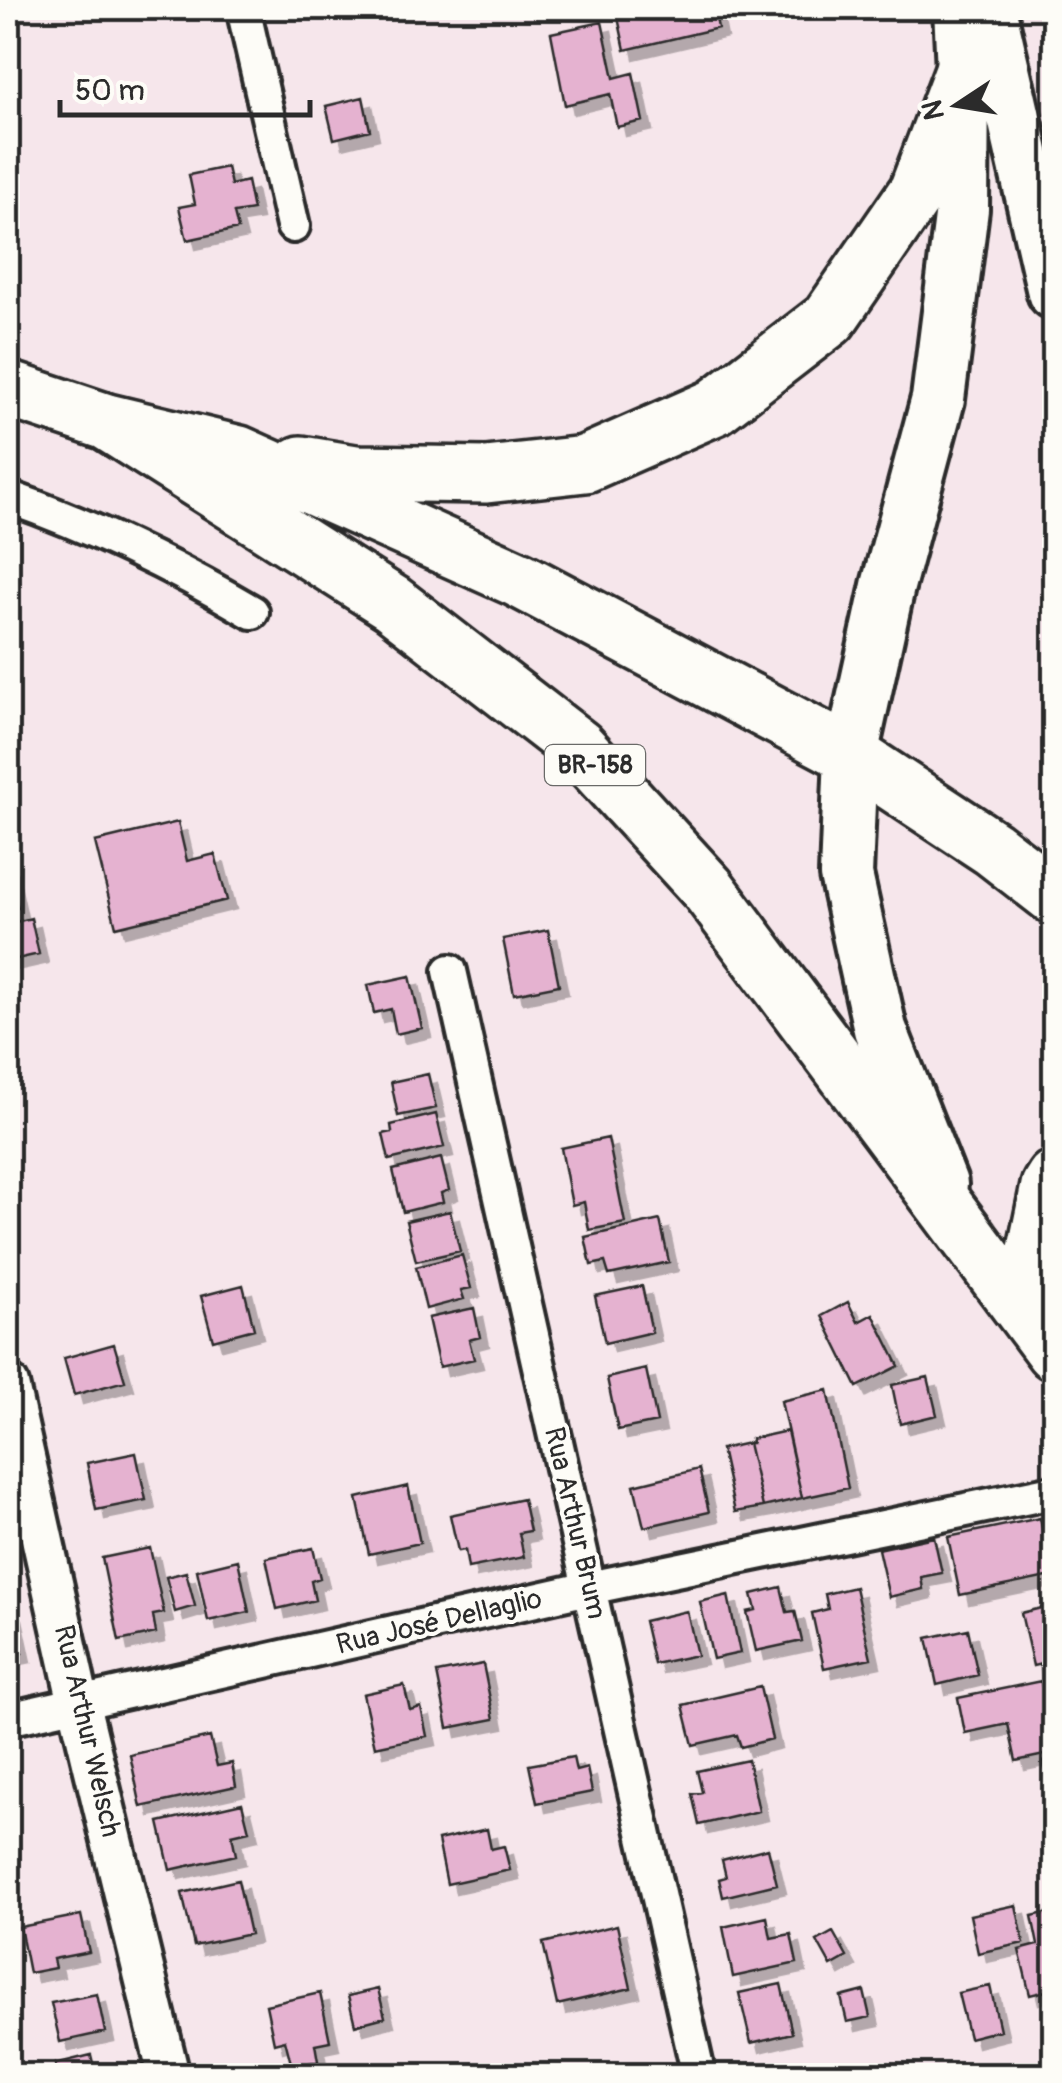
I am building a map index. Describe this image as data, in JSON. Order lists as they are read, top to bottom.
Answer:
{
  "streets": {
    "highway": ["BR-158"],
    "street": ["Rua Arthur Brum", "Rua José Dellaglio", "Rua Arthur Welsch"]
  },
  "crossings": [
    ["Rua Arthur Brum", "Rua José Dellaglio"],
    ["Rua José Dellaglio", "Rua Arthur Welsch"]
  ],
  "scale_bar": "50 m",
  "north": "left"
}
